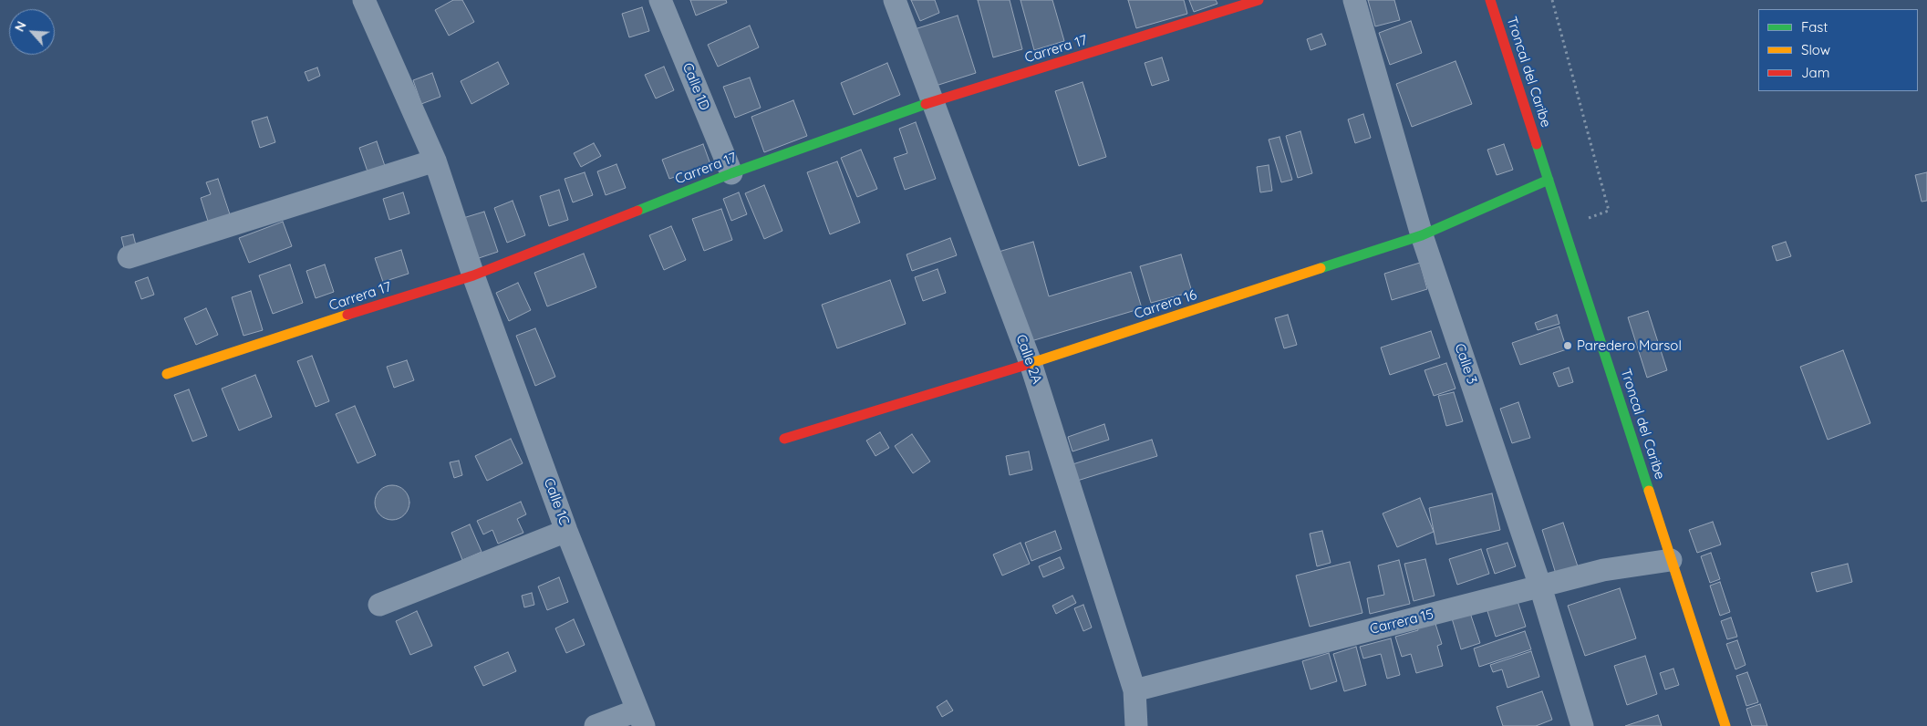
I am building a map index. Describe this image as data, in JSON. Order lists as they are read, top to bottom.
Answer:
{
  "streets": {
    "main road": ["Carrera 17", "Troncal del Caribe", "Carrera 16"],
    "street": [
      "Calle 1D",
      "Calle 2A",
      "Calle 3",
      "Calle 1C",
      "Carrera 15"
    ]
  },
  "crossings": [
    ["Carrera 17", "Calle 1D"],
    ["Carrera 17", "Calle 2A"],
    ["Carrera 17", "Calle 1C"],
    ["Troncal del Caribe", "Carrera 16"],
    ["Troncal del Caribe", "Carrera 15"],
    ["Carrera 16", "Calle 2A"],
    ["Carrera 16", "Calle 3"],
    ["Calle 2A", "Carrera 15"],
    ["Calle 3", "Carrera 15"]
  ],
  "places": ["Paredero Marsol"],
  "legend": ["Fast", "Slow", "Jam"],
  "north": "top left"
}
